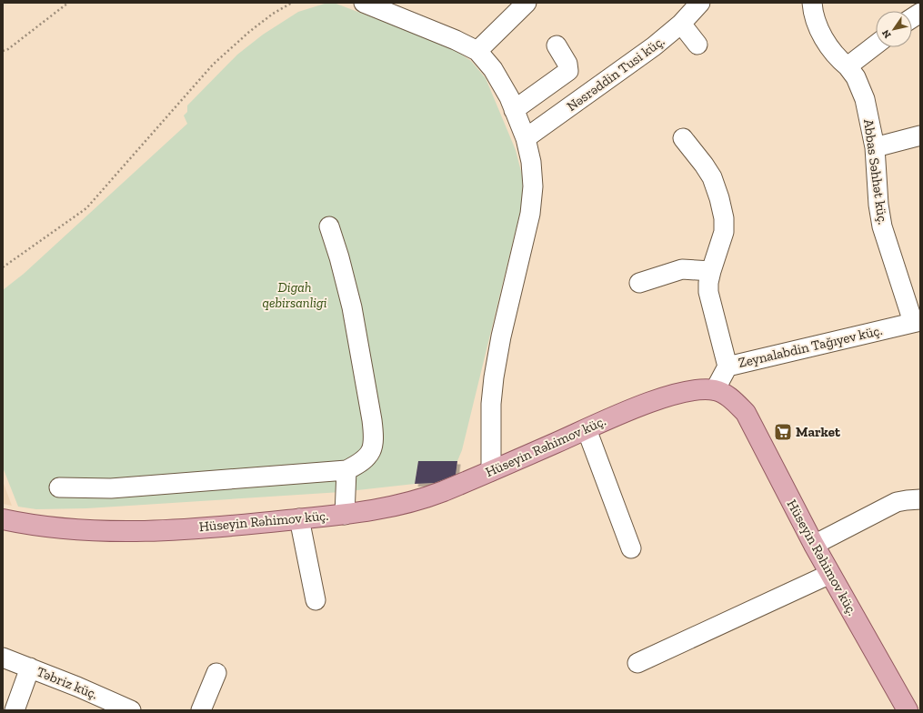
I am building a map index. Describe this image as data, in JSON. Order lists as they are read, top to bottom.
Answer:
{
  "streets": {
    "main road": ["Hüseyin Rəhimov küç."],
    "street": [
      "Nəsrəddin Tusi küç.",
      "Abbas Səhhət küç.",
      "Zeynalabdin Tağıyev küç.",
      "Təbriz küç."
    ]
  },
  "crossings": [
    ["Abbas Səhhət küç.", "Zeynalabdin Tağıyev küç."],
    ["Zeynalabdin Tağıyev küç.", "Hüseyin Rəhimov küç."]
  ],
  "parks": ["Digah qebirsanligi"],
  "places": {
    "supermarket": ["Market"]
  },
  "north": "bottom left"
}
